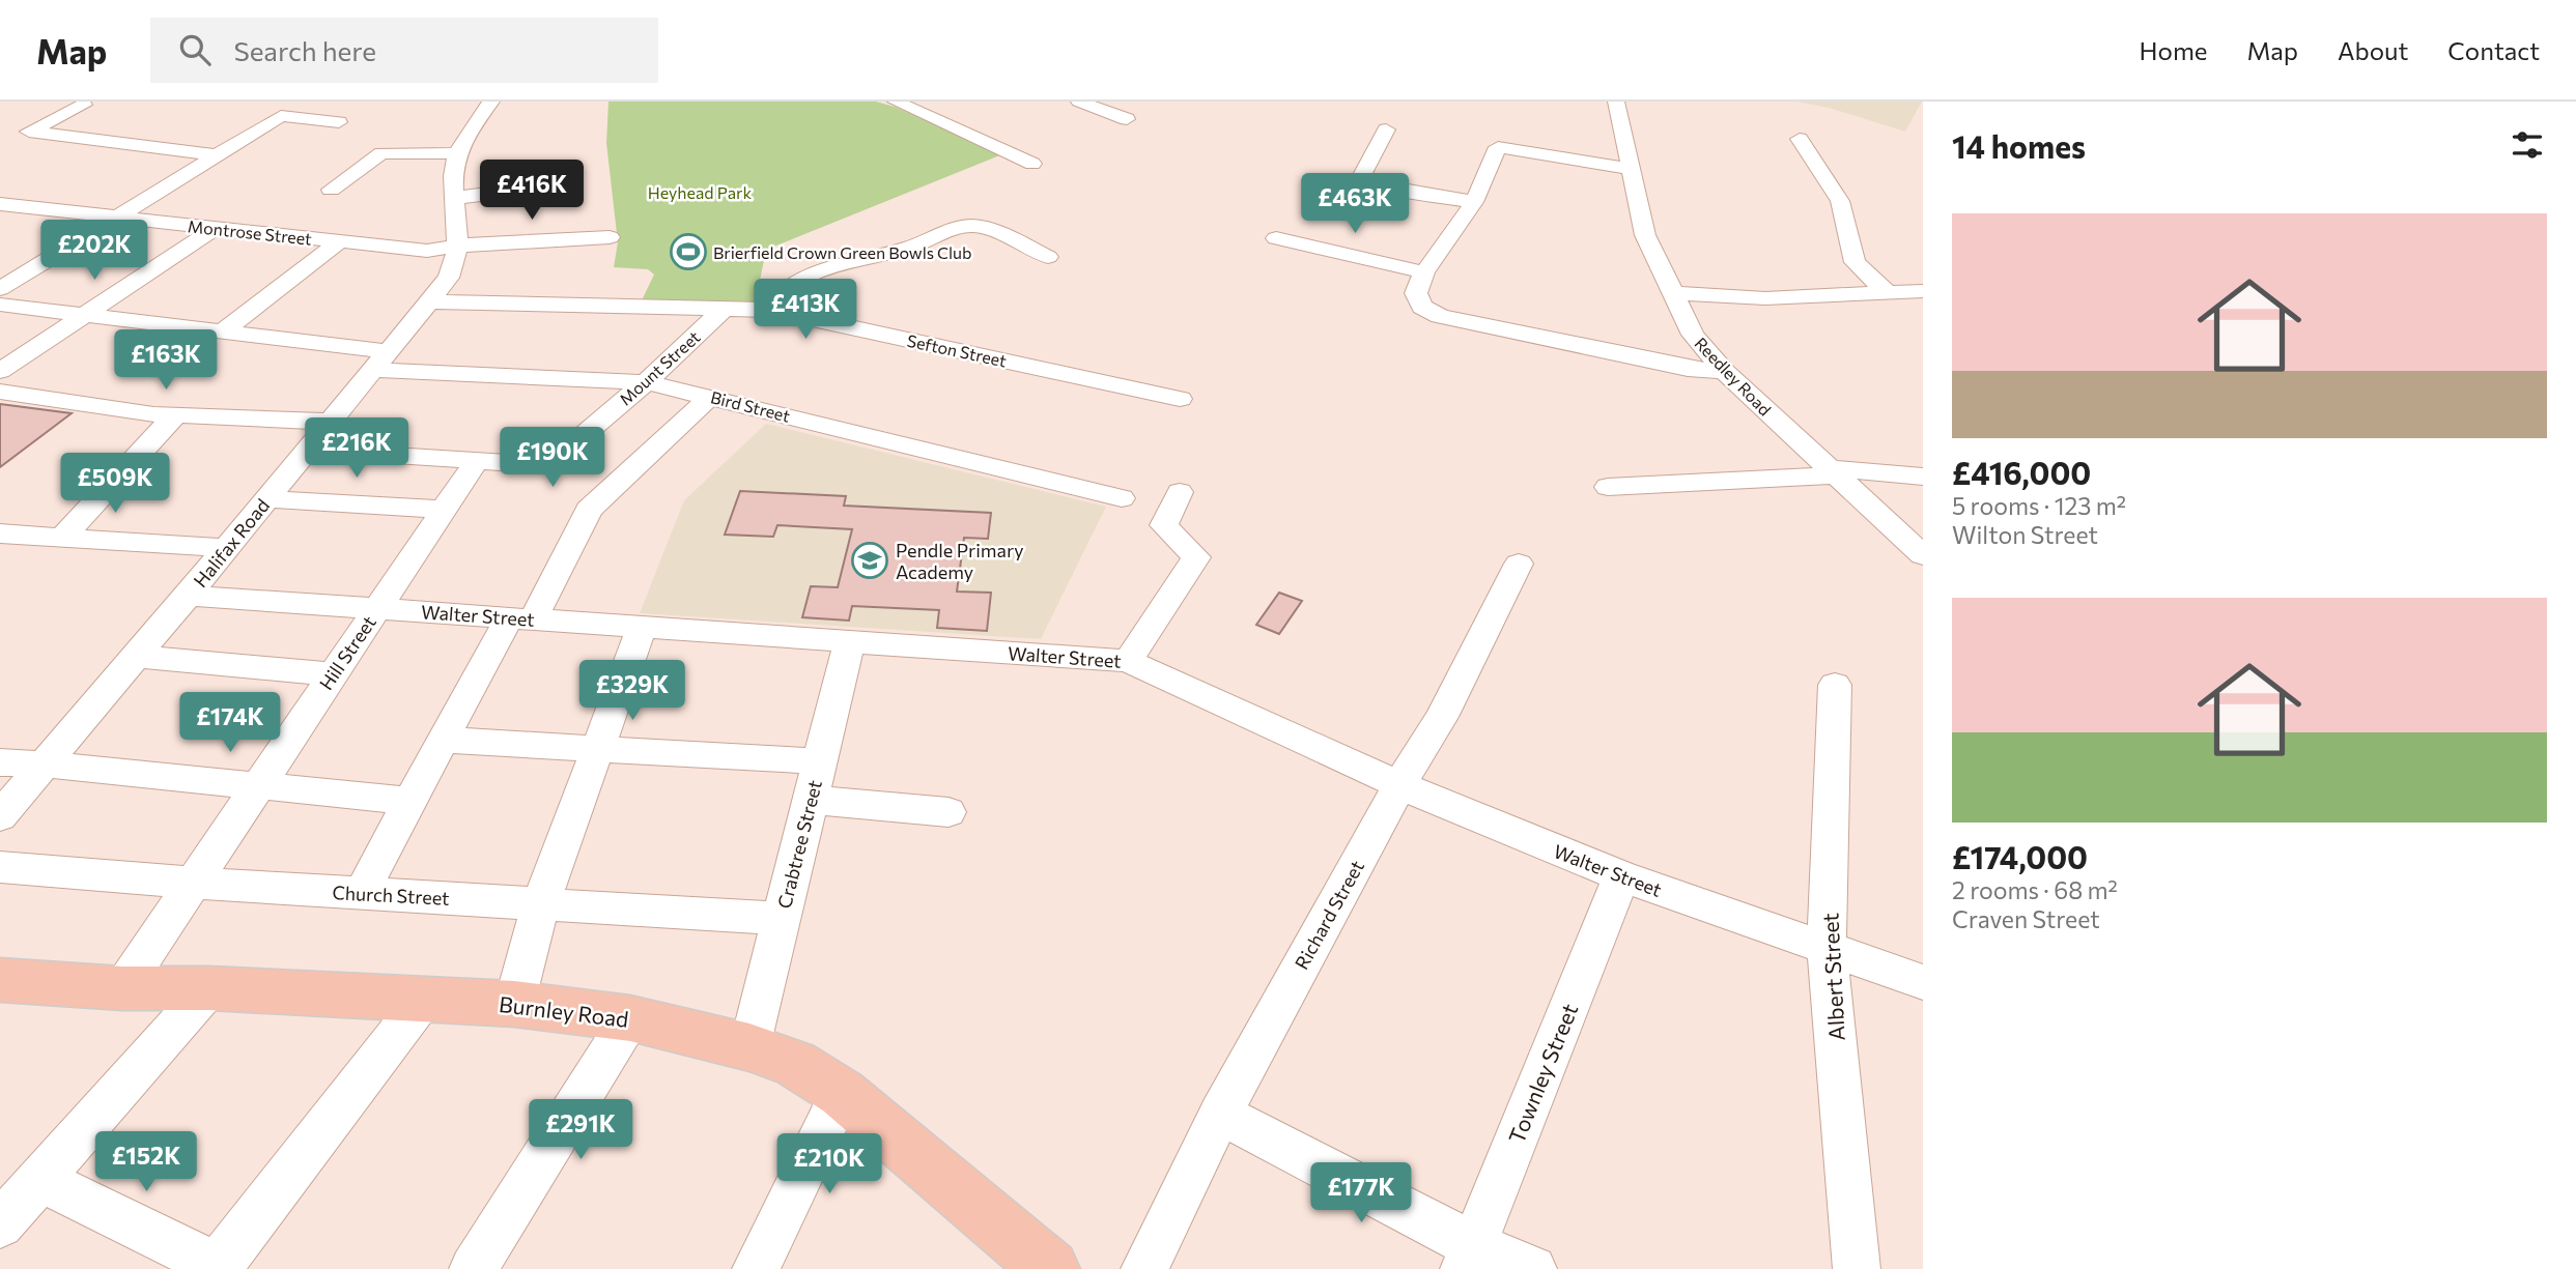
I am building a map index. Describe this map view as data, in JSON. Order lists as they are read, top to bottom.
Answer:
{
  "streets": {
    "highway": ["Burnley Road"],
    "street": [
      "Montrose Street",
      "Sefton Street",
      "Mount Street",
      "Reedley Road",
      "Bird Street",
      "Halifax Road",
      "Walter Street",
      "Hill Street",
      "Crabtree Street",
      "Church Street",
      "Richard Street",
      "Albert Street",
      "Townley Street"
    ]
  },
  "crossings": [
    ["Montrose Street", "Halifax Road"],
    ["Sefton Street", "Mount Street"],
    ["Sefton Street", "Halifax Road"],
    ["Mount Street", "Bird Street"],
    ["Mount Street", "Halifax Road"],
    ["Mount Street", "Hill Street"],
    ["Bird Street", "Halifax Road"],
    ["Halifax Road", "Walter Street"],
    ["Walter Street", "Hill Street"],
    ["Walter Street", "Crabtree Street"],
    ["Walter Street", "Richard Street"],
    ["Walter Street", "Albert Street"],
    ["Walter Street", "Townley Street"],
    ["Hill Street", "Church Street"],
    ["Hill Street", "Burnley Road"],
    ["Crabtree Street", "Church Street"],
    ["Crabtree Street", "Burnley Road"]
  ],
  "parks": ["Heyhead Park"],
  "places": {
    "sports": ["Brierfield Crown Green Bowls Club"],
    "school or university": ["Pendle Primary Academy"]
  },
  "page": {
    "header": "Map",
    "search": "Search here",
    "nav": [
      "Home",
      "Map",
      "About",
      "Contact"
    ],
    "heading": "14 homes",
    "price": [
      "£416K",
      "£463K",
      "£202K",
      "£413K",
      "£163K",
      "£216K",
      "£190K",
      "£509K",
      "£329K",
      "£174K",
      "£291K",
      "£152K",
      "£210K",
      "£177K"
    ],
    "list": [
      {
        "name": "£416,000",
        "note": "5 rooms · 123 m² · Wilton Street"
      },
      {
        "name": "£174,000",
        "note": "2 rooms · 68 m² · Craven Street"
      }
    ]
  }
}
